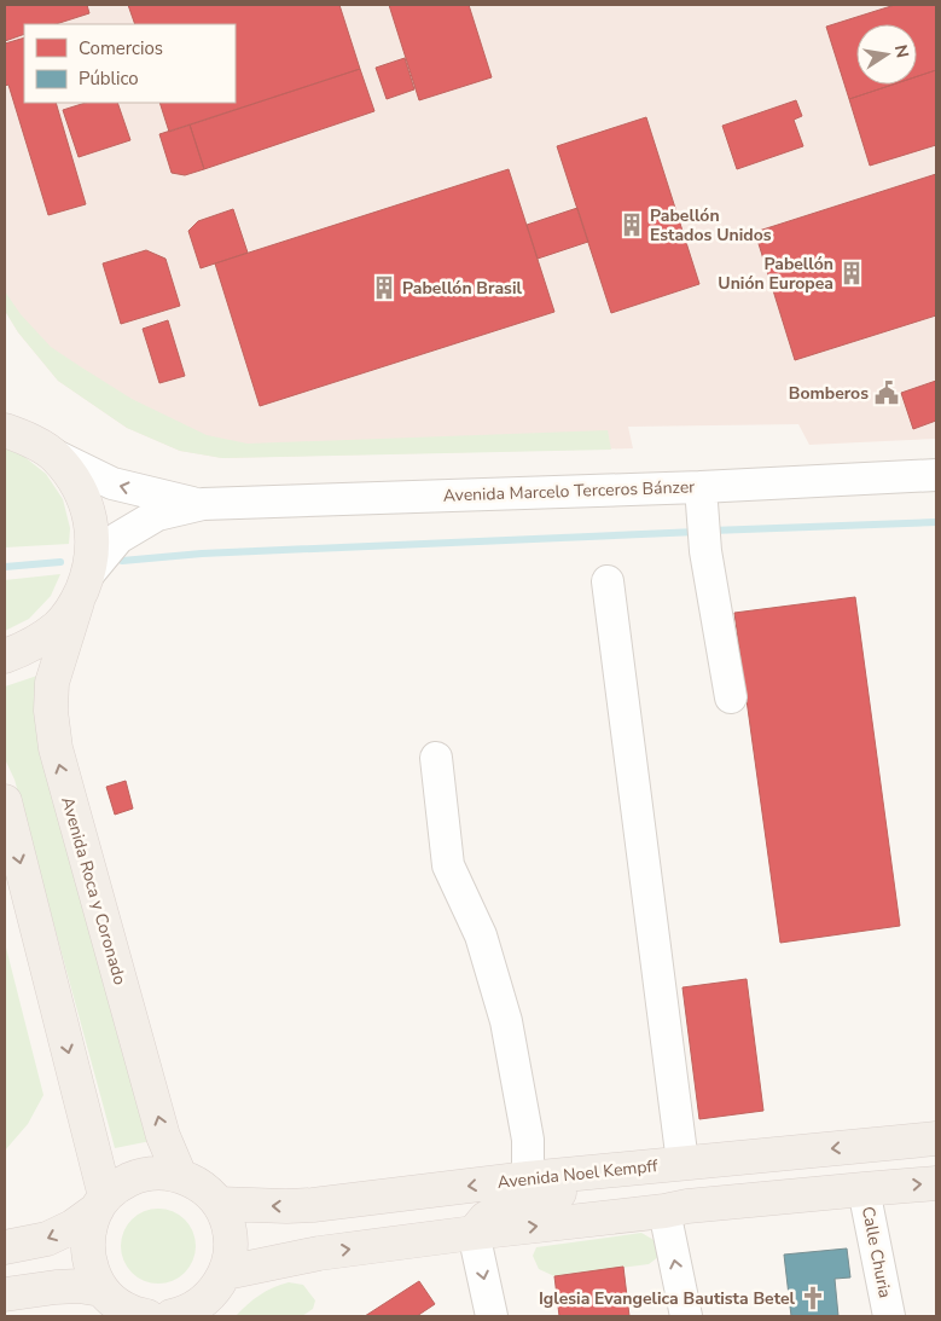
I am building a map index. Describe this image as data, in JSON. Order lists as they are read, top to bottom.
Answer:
{
  "streets": {
    "main road": ["Avenida Roca y Coronado", "Avenida Noel Kempff"],
    "street": ["Avenida Marcelo Terceros Bánzer", "Calle Churia"]
  },
  "crossings": [
    ["Avenida Marcelo Terceros Bánzer", "Avenida Roca y Coronado"]
  ],
  "places": {
    "building": ["Pabellón Estados Unidos", "Pabellón Unión Europea", "Pabellón Brasil"],
    "public building": ["Bomberos"],
    "church": ["Iglesia Evangelica Bautista Betel"]
  },
  "legend": ["Comercios", "Público"],
  "north": "right"
}
